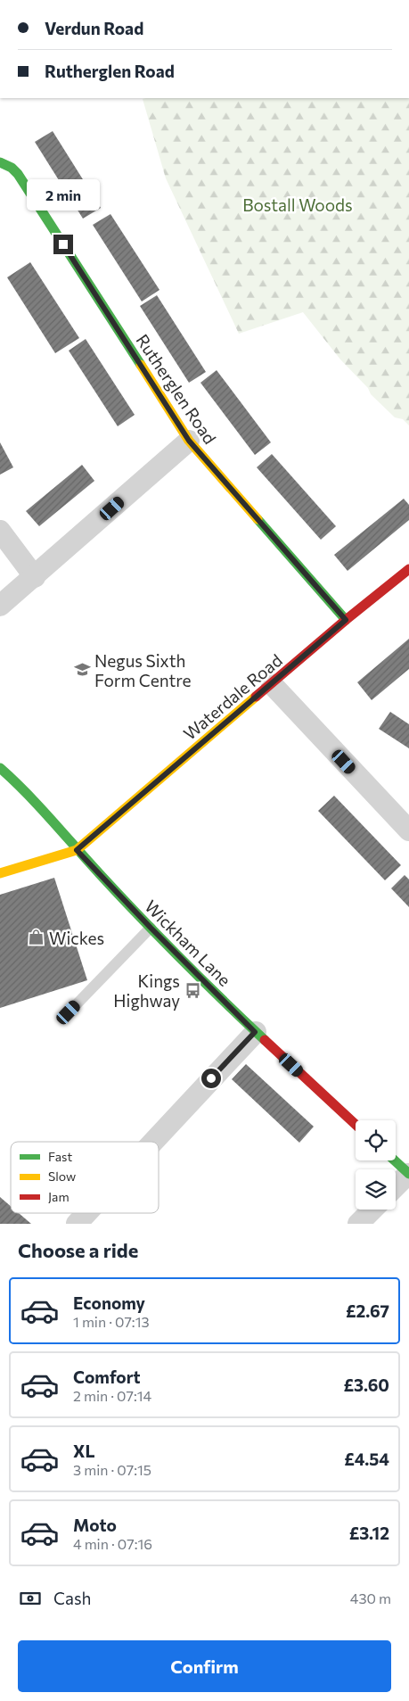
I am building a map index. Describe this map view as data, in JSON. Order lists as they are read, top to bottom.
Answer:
{
  "streets": {
    "street": ["Rutherglen Road", "Waterdale Road", "Wickham Lane"]
  },
  "crossings": [
    ["Rutherglen Road", "Waterdale Road"],
    ["Waterdale Road", "Wickham Lane"]
  ],
  "parks": ["Bostall Woods"],
  "places": {
    "school or university": ["Negus Sixth Form Centre"],
    "shop": ["Wickes"],
    "bus stop": ["Kings Highway"]
  },
  "legend": ["Fast", "Slow", "Jam"],
  "page": {
    "banner": ["Verdun Road", "Rutherglen Road"],
    "bubble": "2 min",
    "heading": "Choose a ride",
    "list": [
      {
        "name": "Economy",
        "note": "1 min · 07:13",
        "value": "£2.67"
      },
      {
        "name": "Comfort",
        "note": "2 min · 07:14",
        "value": "£3.60"
      },
      {
        "name": "XL",
        "note": "3 min · 07:15",
        "value": "£4.54"
      },
      {
        "name": "Moto",
        "note": "4 min · 07:16",
        "value": "£3.12"
      }
    ],
    "pay": ["Cash", "430 m"],
    "buttons": "Confirm"
  }
}
